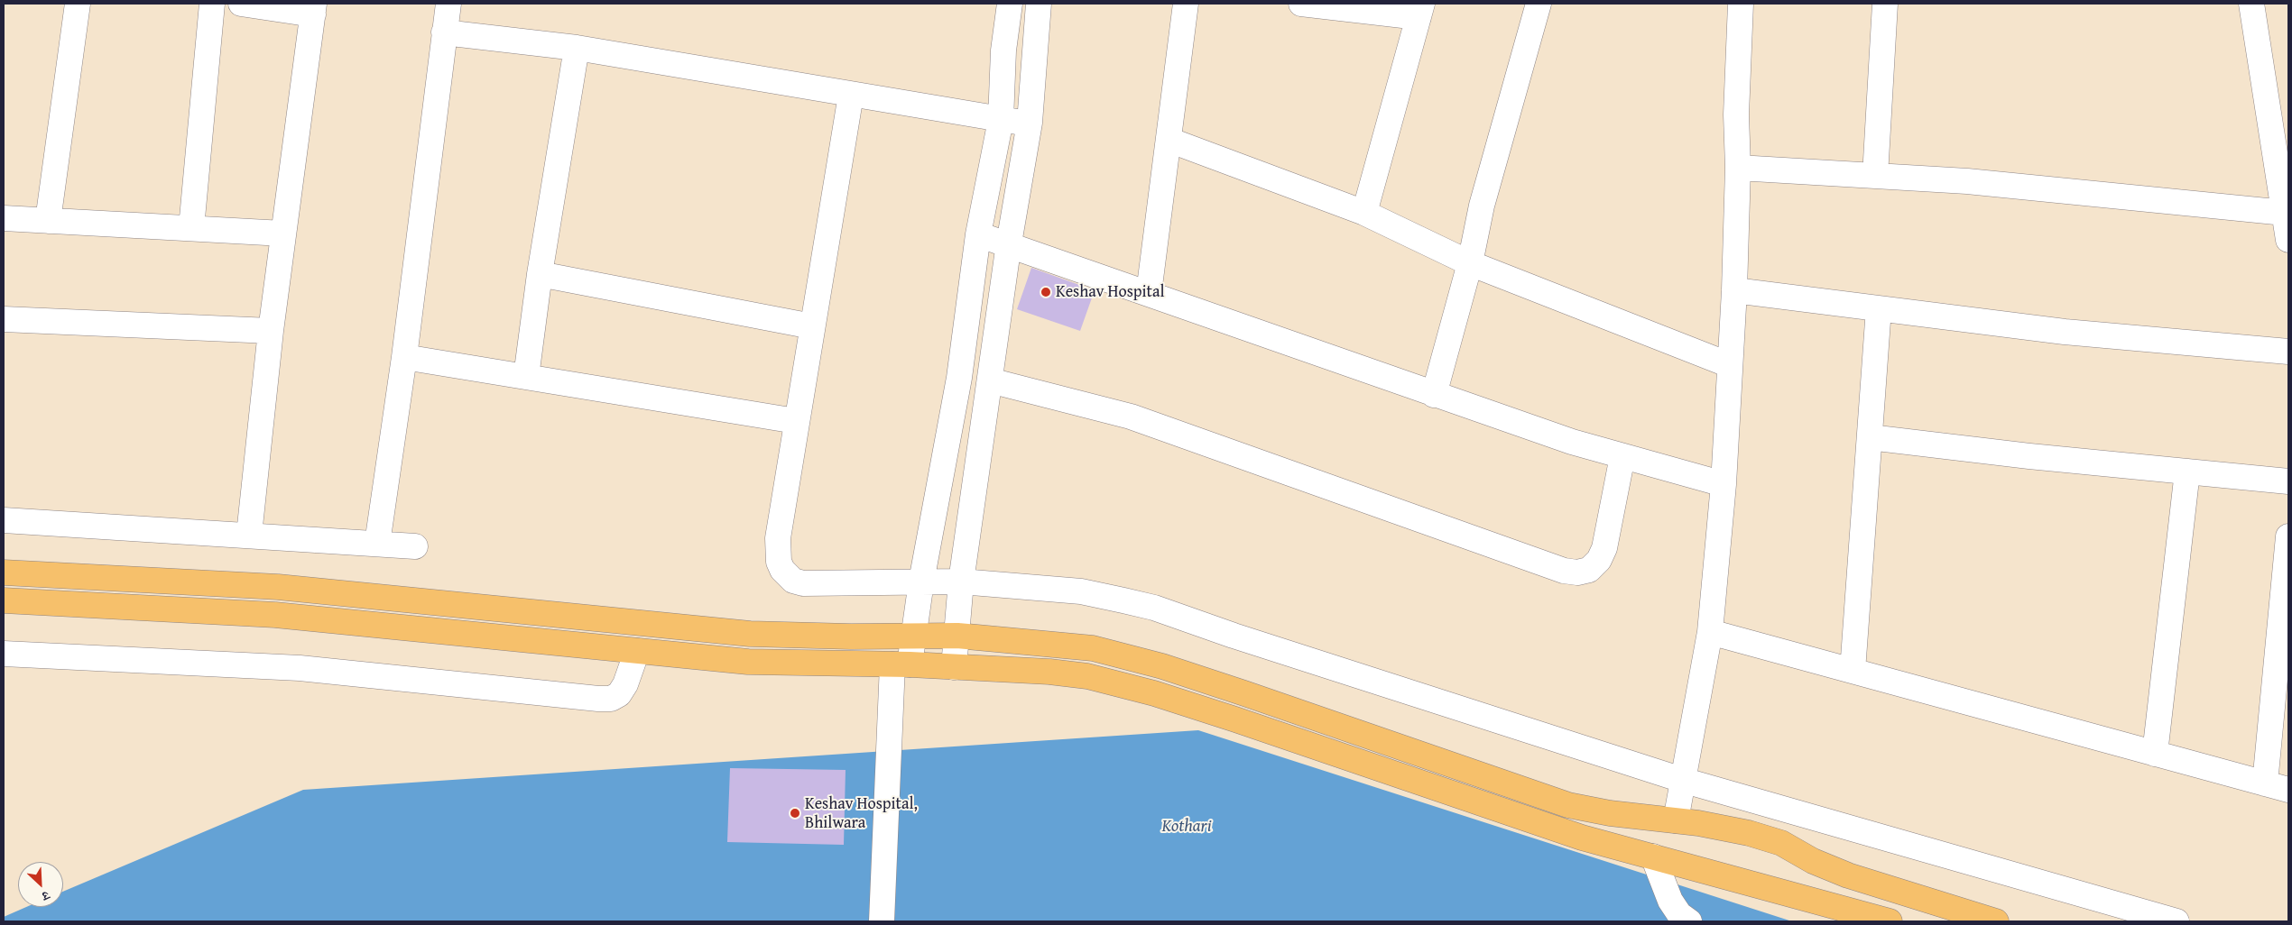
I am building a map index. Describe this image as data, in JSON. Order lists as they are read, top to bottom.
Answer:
{
  "water": ["Kothari"],
  "places": ["Keshav Hospital", "Keshav Hospital, Bhilwara"],
  "north": "bottom right"
}
